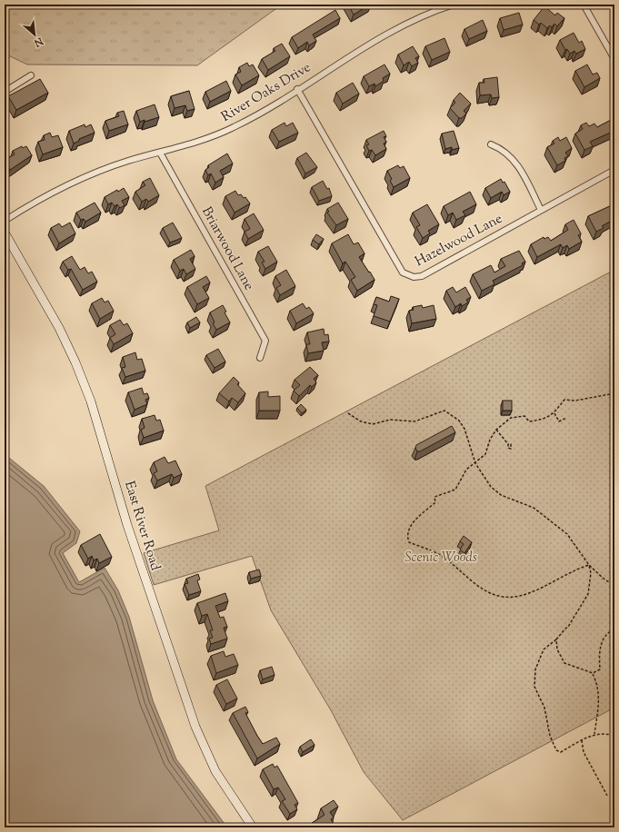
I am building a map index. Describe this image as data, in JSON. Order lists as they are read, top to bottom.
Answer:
{
  "streets": {
    "main road": ["East River Road"],
    "street": ["River Oaks Drive", "Hazelwood Lane", "Briarwood Lane"]
  },
  "crossings": [
    ["River Oaks Drive", "Hazelwood Lane"],
    ["River Oaks Drive", "Briarwood Lane"]
  ],
  "parks": ["Scenic Woods"],
  "north": "bottom right"
}
